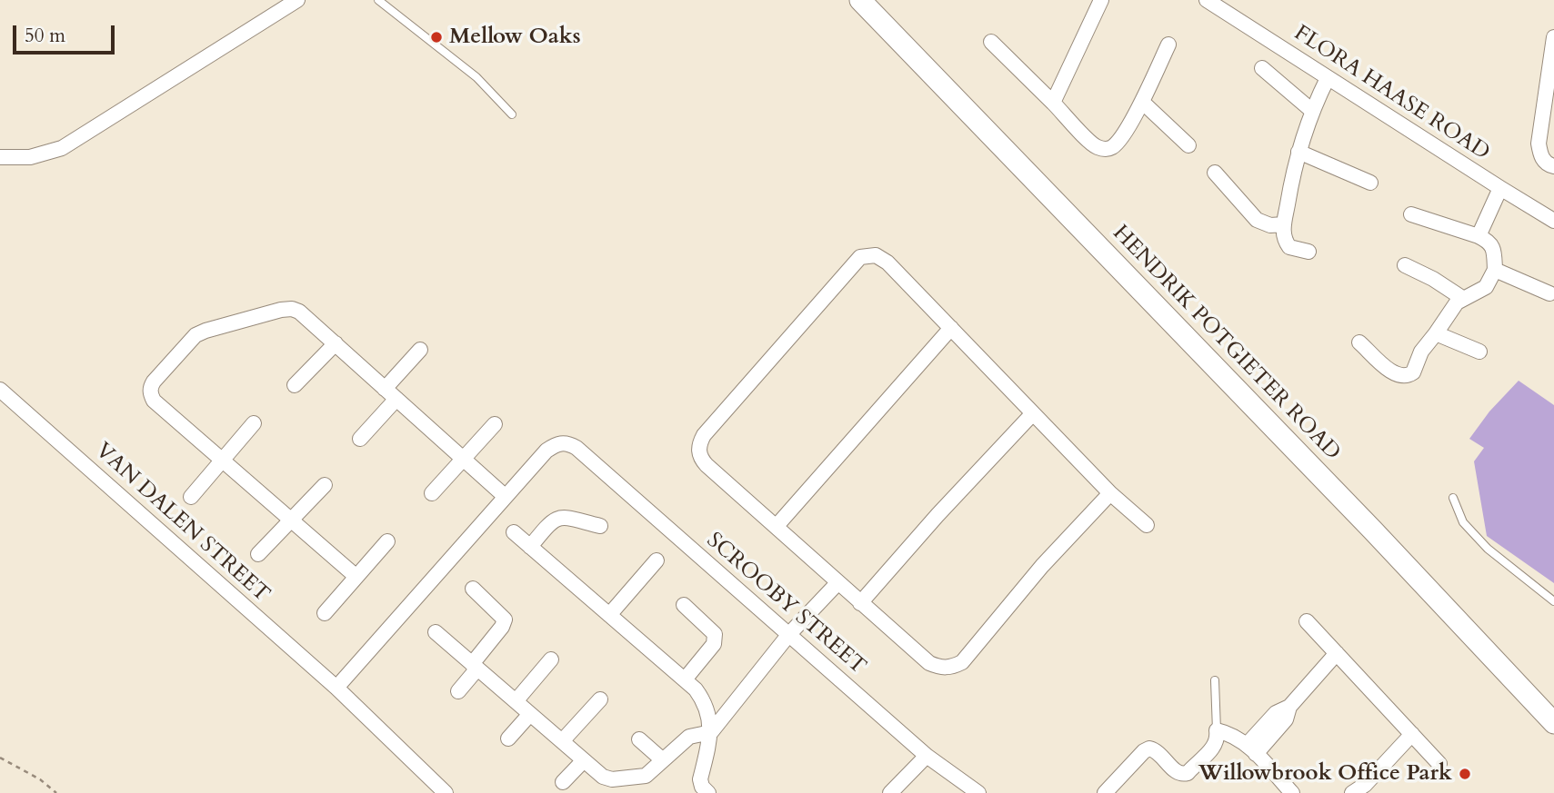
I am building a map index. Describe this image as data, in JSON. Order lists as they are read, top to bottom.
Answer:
{
  "streets": {
    "main road": ["HENDRIK POTGIETER ROAD"],
    "street": ["FLORA HAASE ROAD", "VAN DALEN STREET", "SCROOBY STREET"]
  },
  "places": ["Mellow Oaks", "Willowbrook Office Park"],
  "scale_bar": "50 m"
}
